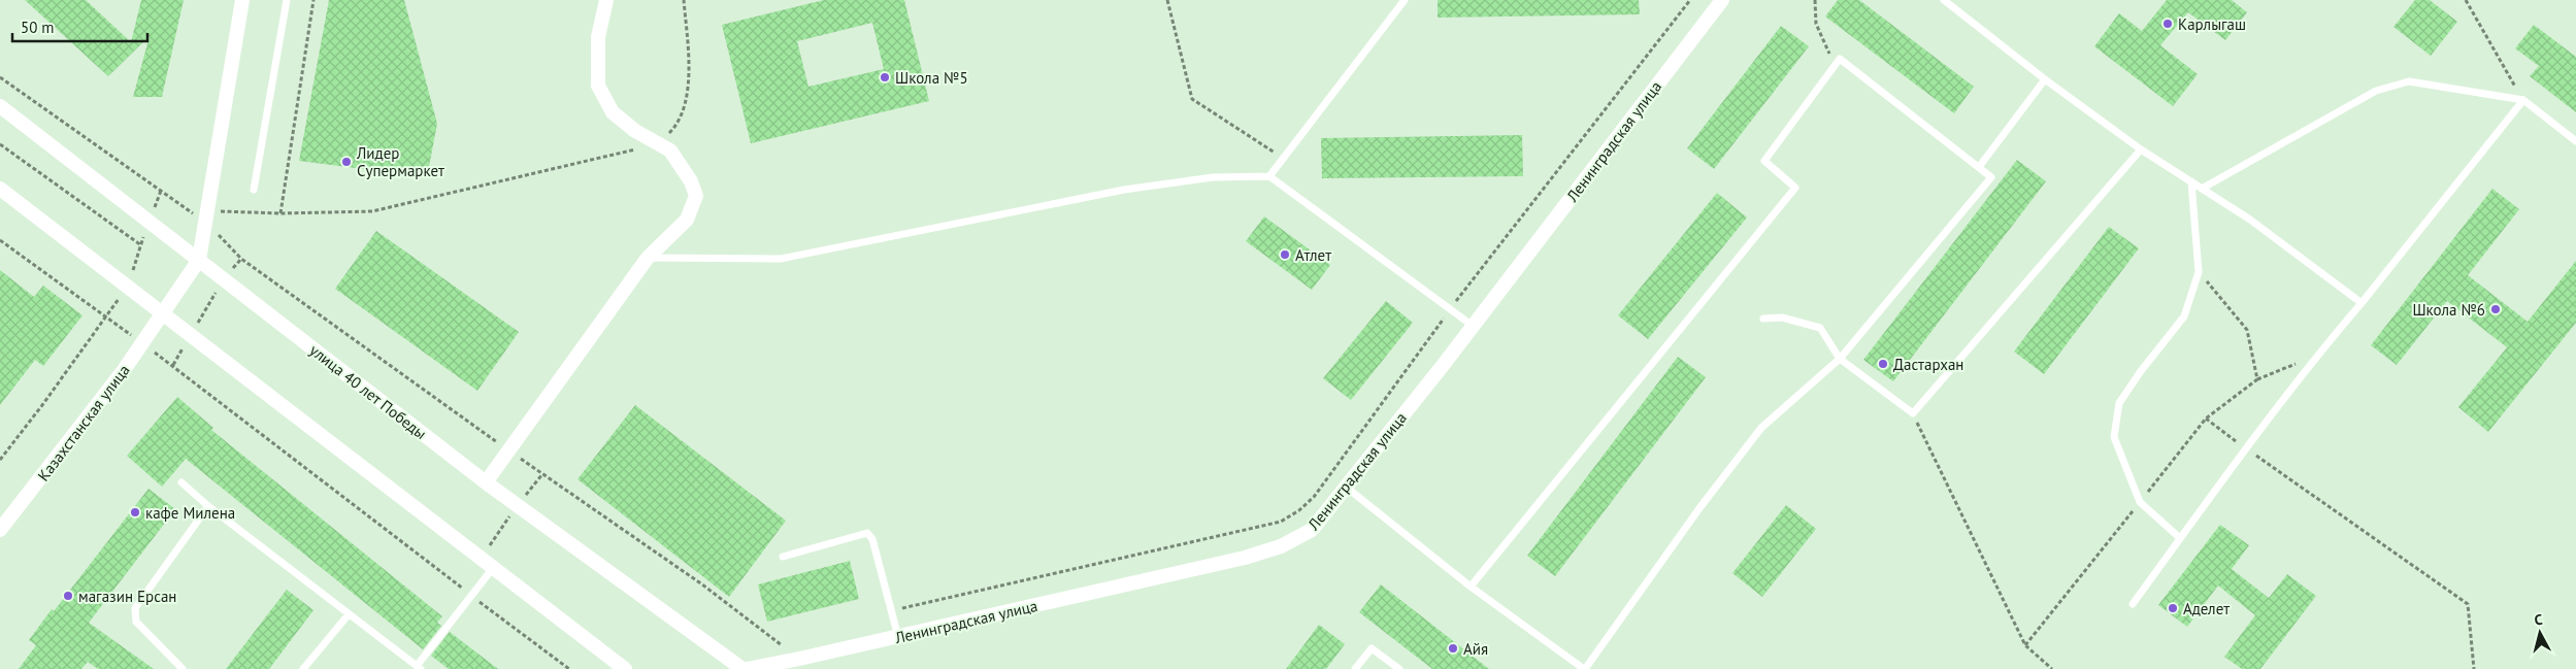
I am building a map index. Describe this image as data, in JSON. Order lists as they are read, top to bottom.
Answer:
{
  "streets": {
    "street": ["Ленинградская улица", "улица 40 лет Победы", "Казахстанская улица"]
  },
  "crossings": [
    ["Ленинградская улица", "улица 40 лет Победы"],
    ["улица 40 лет Победы", "Казахстанская улица"]
  ],
  "places": [
    "Карлыгаш",
    "Школа №5",
    "Лидер Супермаркет",
    "Атлет",
    "Школа №6",
    "Дастархан",
    "кафе Милена",
    "магазин Ерсан",
    "Аделет",
    "Айя"
  ],
  "scale_bar": "50 m",
  "north": "top"
}
